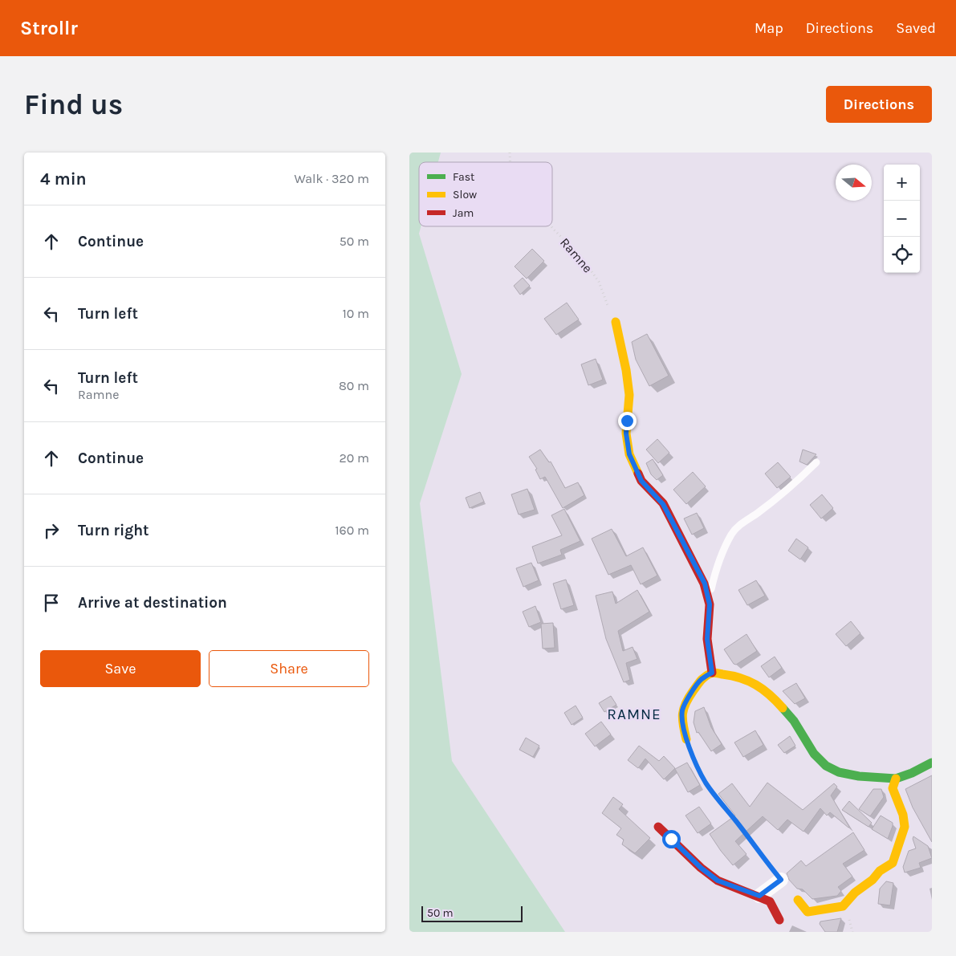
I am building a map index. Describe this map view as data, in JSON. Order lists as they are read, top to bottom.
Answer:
{
  "streets": {
    "path": ["Ramne"]
  },
  "districts": ["RAMNE"],
  "legend": ["Fast", "Slow", "Jam"],
  "scale_bar": "50 m",
  "north": "right",
  "page": {
    "header": "Strollr",
    "nav": ["Map", "Directions", "Saved"],
    "buttons": [
      "Directions",
      ["Save", "Share"]
    ],
    "title": "Find us",
    "heading": ["4 min", "Walk · 320 m"],
    "map_buttons": ["+", "−"],
    "list": [
      ["Continue", "50 m"],
      ["Turn left", "10 m"],
      ["Turn left", "Ramne", "80 m"],
      ["Continue", "20 m"],
      ["Turn right", "160 m"],
      "Arrive at destination"
    ],
    "scale": "50 m"
  }
}
